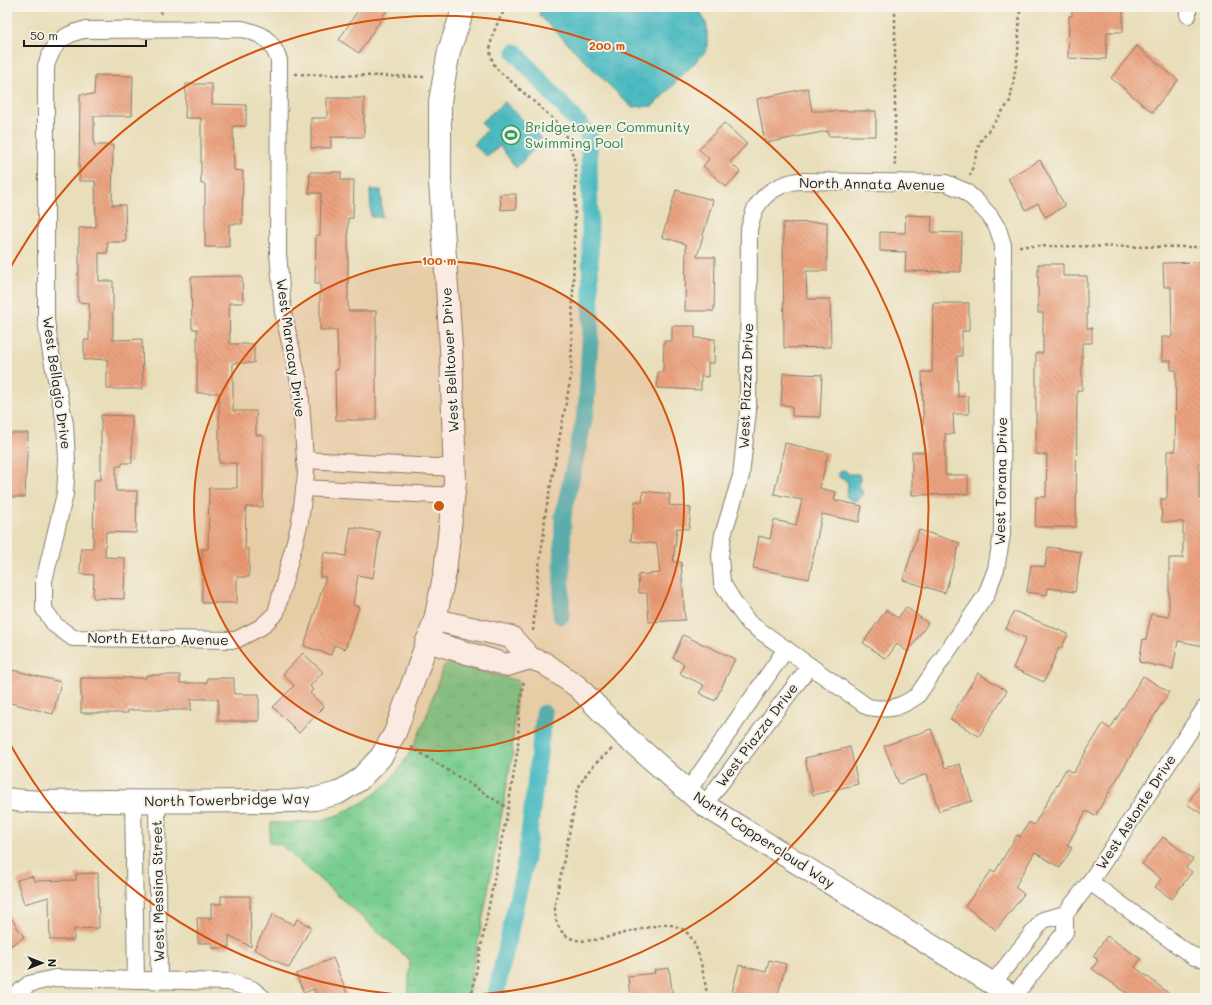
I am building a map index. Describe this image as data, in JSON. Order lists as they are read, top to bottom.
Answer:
{
  "streets": {
    "street": [
      "North Annata Avenue",
      "West Maracay Drive",
      "West Belltower Drive",
      "West Bellagio Drive",
      "West Piazza Drive",
      "West Torana Drive",
      "North Ettaro Avenue",
      "North Towerbridge Way",
      "West Astonte Drive",
      "North Coppercloud Way",
      "West Messina Street"
    ]
  },
  "crossings": [
    ["North Annata Avenue", "West Piazza Drive"],
    ["North Annata Avenue", "West Torana Drive"],
    ["West Maracay Drive", "West Bellagio Drive"],
    ["West Maracay Drive", "North Ettaro Avenue"],
    ["West Belltower Drive", "North Towerbridge Way"],
    ["West Belltower Drive", "North Coppercloud Way"],
    ["West Bellagio Drive", "North Ettaro Avenue"],
    ["West Piazza Drive", "West Torana Drive"],
    ["West Piazza Drive", "North Coppercloud Way"],
    ["North Towerbridge Way", "North Coppercloud Way"],
    ["North Towerbridge Way", "West Messina Street"]
  ],
  "places": {
    "sports": ["Bridgetower Community Swimming Pool"]
  },
  "scale_bar": "50 m",
  "north": "right",
  "rings": ["200 m", "100 m"]
}
